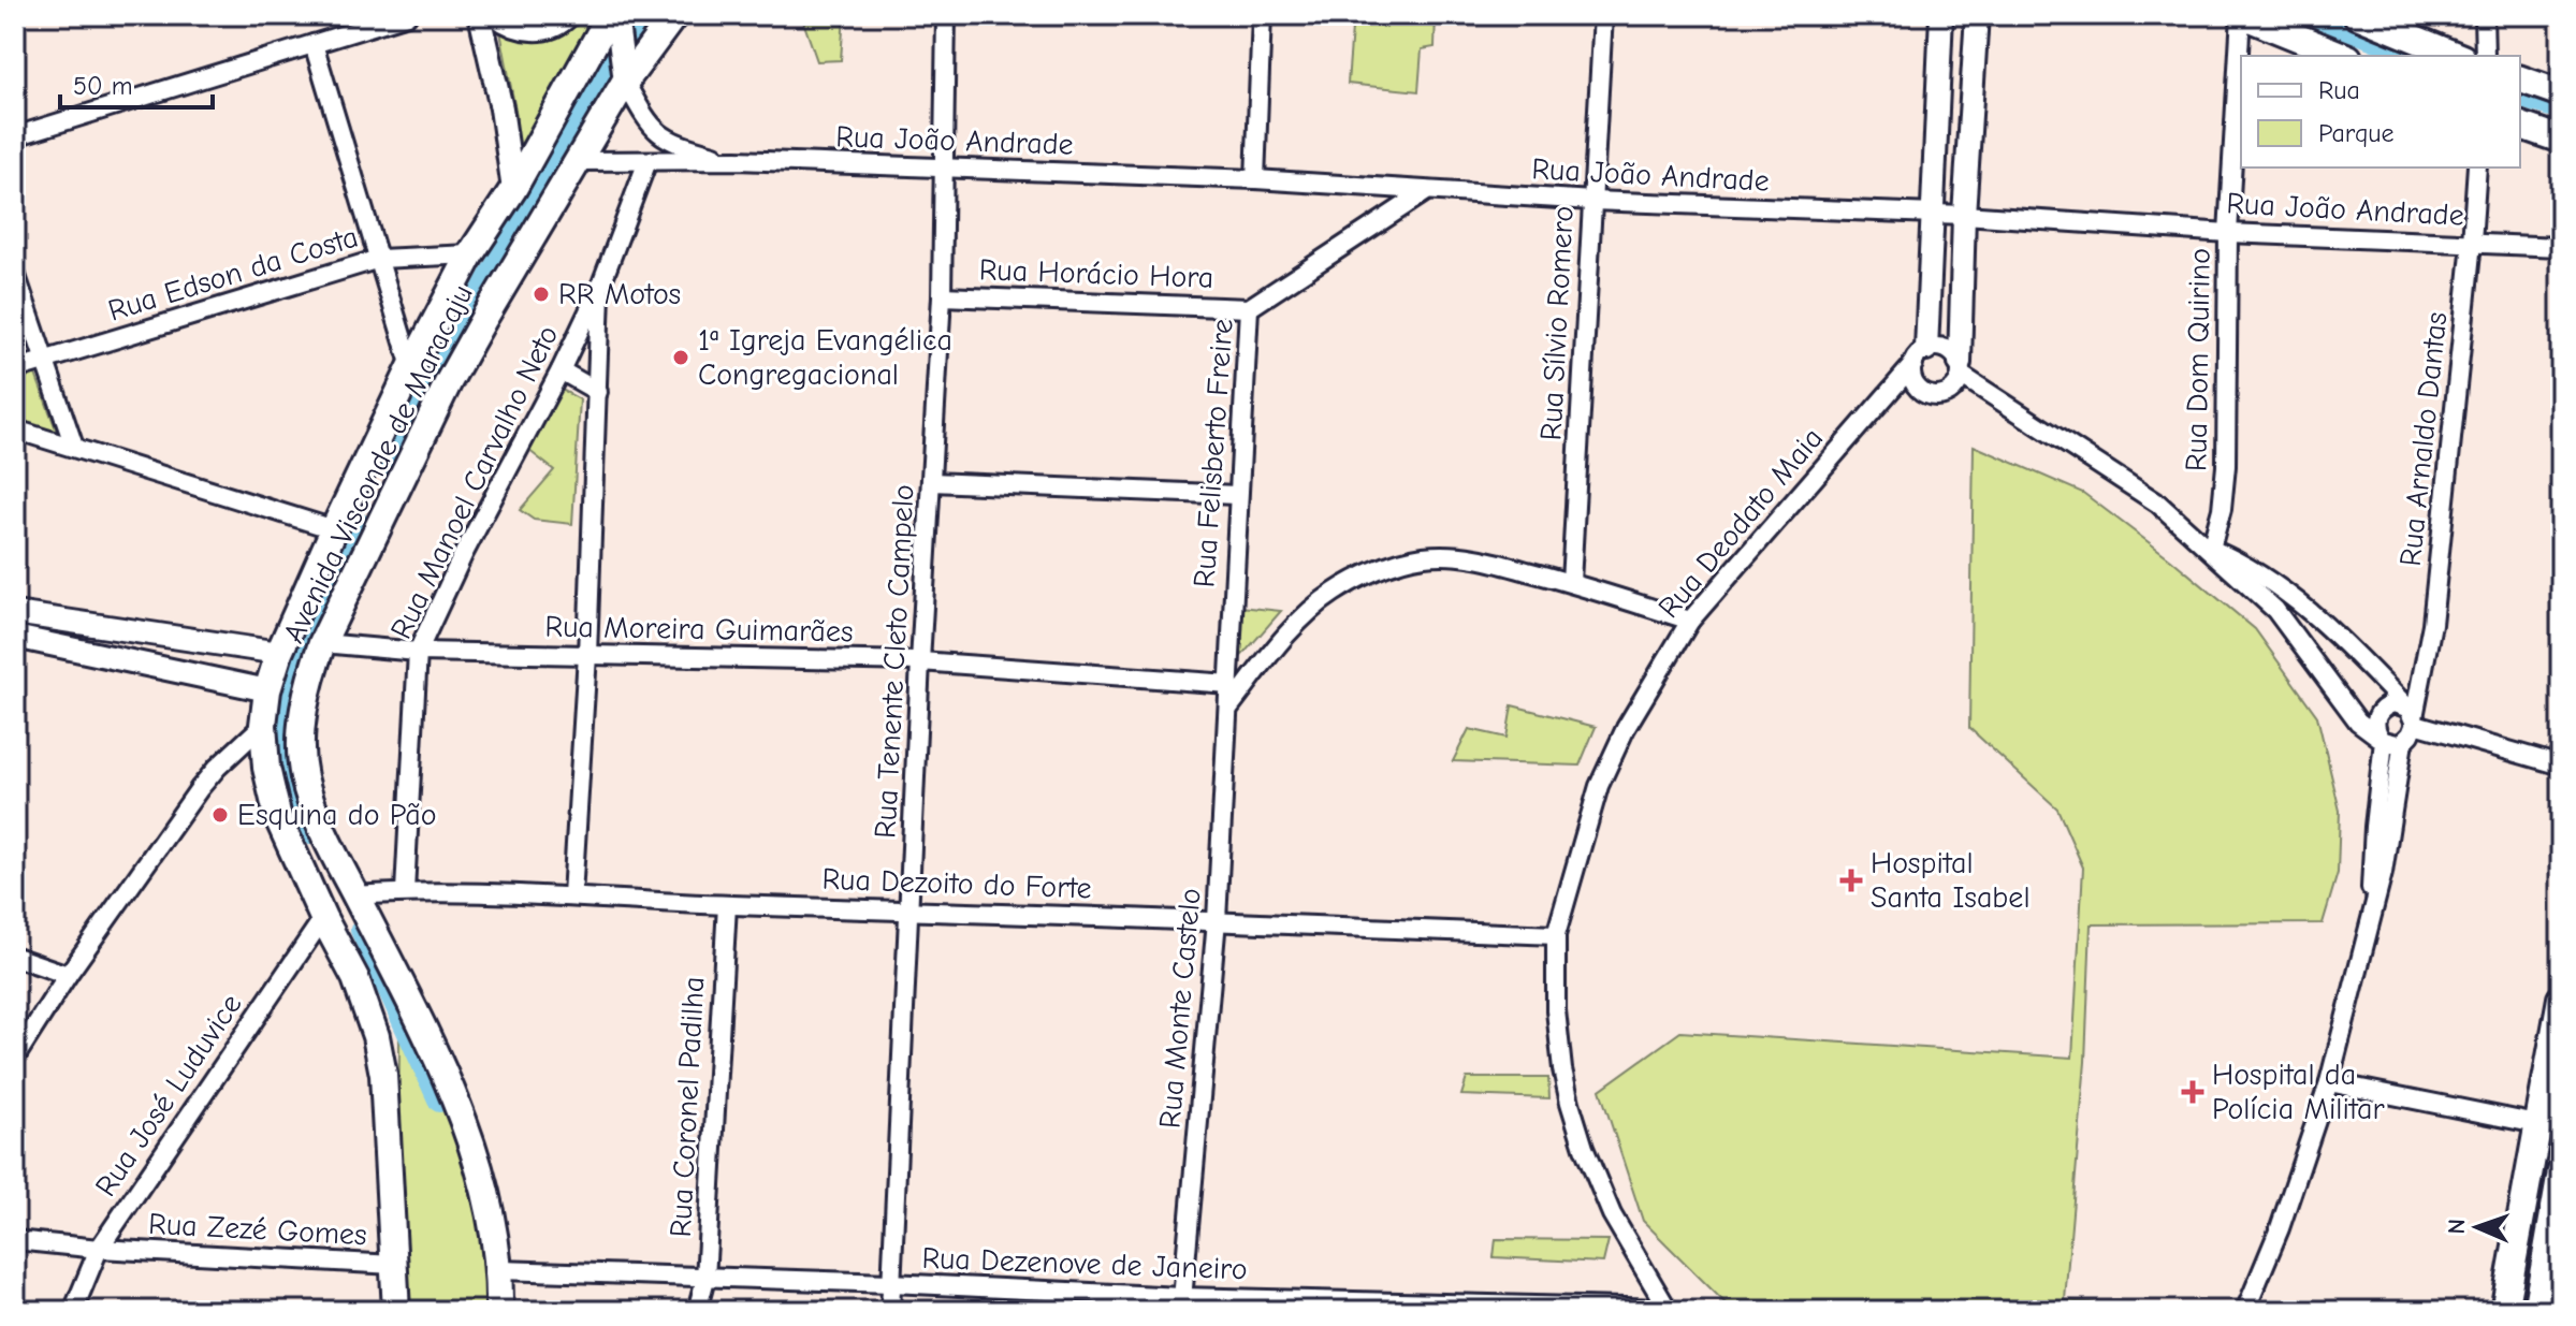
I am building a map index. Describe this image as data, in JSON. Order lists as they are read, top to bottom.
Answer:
{
  "streets": {
    "main road": ["Avenida Visconde de Maracaju"],
    "street": [
      "Rua João Andrade",
      "Rua Edson da Costa",
      "Rua Horácio Hora",
      "Rua Sílvio Romero",
      "Rua Dom Quirino",
      "Rua Arnaldo Dantas",
      "Rua Felisberto Freire",
      "Rua Manoel Carvalho Neto",
      "Rua Deodato Maia",
      "Rua Moreira Guimarães",
      "Rua Tenente Cleto Campelo",
      "Rua Dezoito do Forte",
      "Rua Monte Castelo",
      "Rua José Luduvice",
      "Rua Coronel Padilha",
      "Rua Zezé Gomes",
      "Rua Dezenove de Janeiro"
    ]
  },
  "crossings": [
    ["Rua João Andrade", "Rua Sílvio Romero"],
    ["Rua João Andrade", "Rua Dom Quirino"],
    ["Rua João Andrade", "Rua Arnaldo Dantas"],
    ["Rua João Andrade", "Rua Felisberto Freire"],
    ["Rua João Andrade", "Avenida Visconde de Maracaju"],
    ["Rua João Andrade", "Rua Manoel Carvalho Neto"],
    ["Rua João Andrade", "Rua Tenente Cleto Campelo"],
    ["Rua Edson da Costa", "Avenida Visconde de Maracaju"],
    ["Rua Horácio Hora", "Rua Felisberto Freire"],
    ["Rua Horácio Hora", "Rua Tenente Cleto Campelo"],
    ["Rua Felisberto Freire", "Rua Moreira Guimarães"],
    ["Rua Felisberto Freire", "Rua Monte Castelo"],
    ["Avenida Visconde de Maracaju", "Rua Moreira Guimarães"],
    ["Avenida Visconde de Maracaju", "Rua Dezoito do Forte"],
    ["Avenida Visconde de Maracaju", "Rua José Luduvice"],
    ["Avenida Visconde de Maracaju", "Rua Zezé Gomes"],
    ["Avenida Visconde de Maracaju", "Rua Dezenove de Janeiro"],
    ["Rua Manoel Carvalho Neto", "Rua Moreira Guimarães"],
    ["Rua Manoel Carvalho Neto", "Rua Dezoito do Forte"],
    ["Rua Deodato Maia", "Rua Dezoito do Forte"],
    ["Rua Deodato Maia", "Rua Dezenove de Janeiro"],
    ["Rua Moreira Guimarães", "Rua Tenente Cleto Campelo"],
    ["Rua Tenente Cleto Campelo", "Rua Dezoito do Forte"],
    ["Rua Tenente Cleto Campelo", "Rua Dezenove de Janeiro"],
    ["Rua Dezoito do Forte", "Rua Monte Castelo"],
    ["Rua Dezoito do Forte", "Rua Coronel Padilha"],
    ["Rua Monte Castelo", "Rua Dezenove de Janeiro"],
    ["Rua José Luduvice", "Rua Zezé Gomes"],
    ["Rua Coronel Padilha", "Rua Dezenove de Janeiro"]
  ],
  "places": {
    "other": ["RR Motos", "1ª Igreja Evangélica Congregacional", "Esquina do Pão"],
    "health": ["Hospital Santa Isabel", "Hospital da Polícia Militar"]
  },
  "legend": ["Rua", "Parque"],
  "scale_bar": "50 m",
  "north": "left"
}
